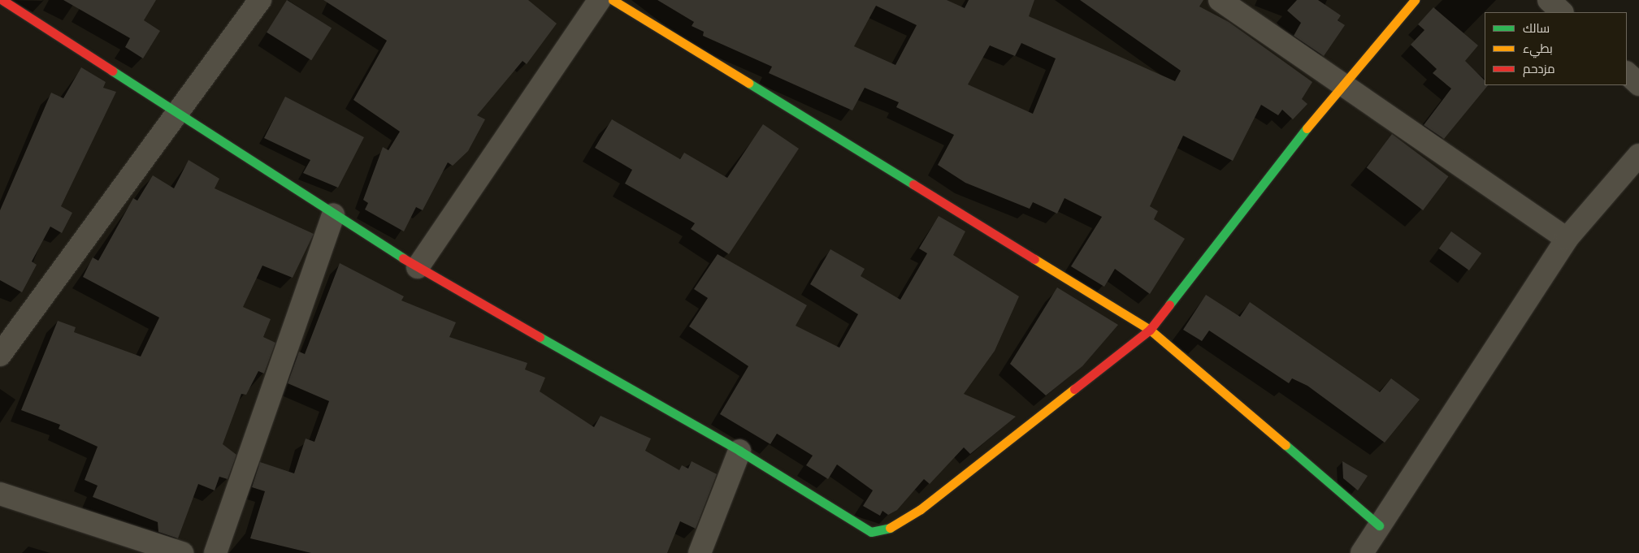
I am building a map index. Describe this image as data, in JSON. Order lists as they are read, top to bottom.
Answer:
{
  "legend": ["سالك", "بطيء", "مزدحم"]
}
